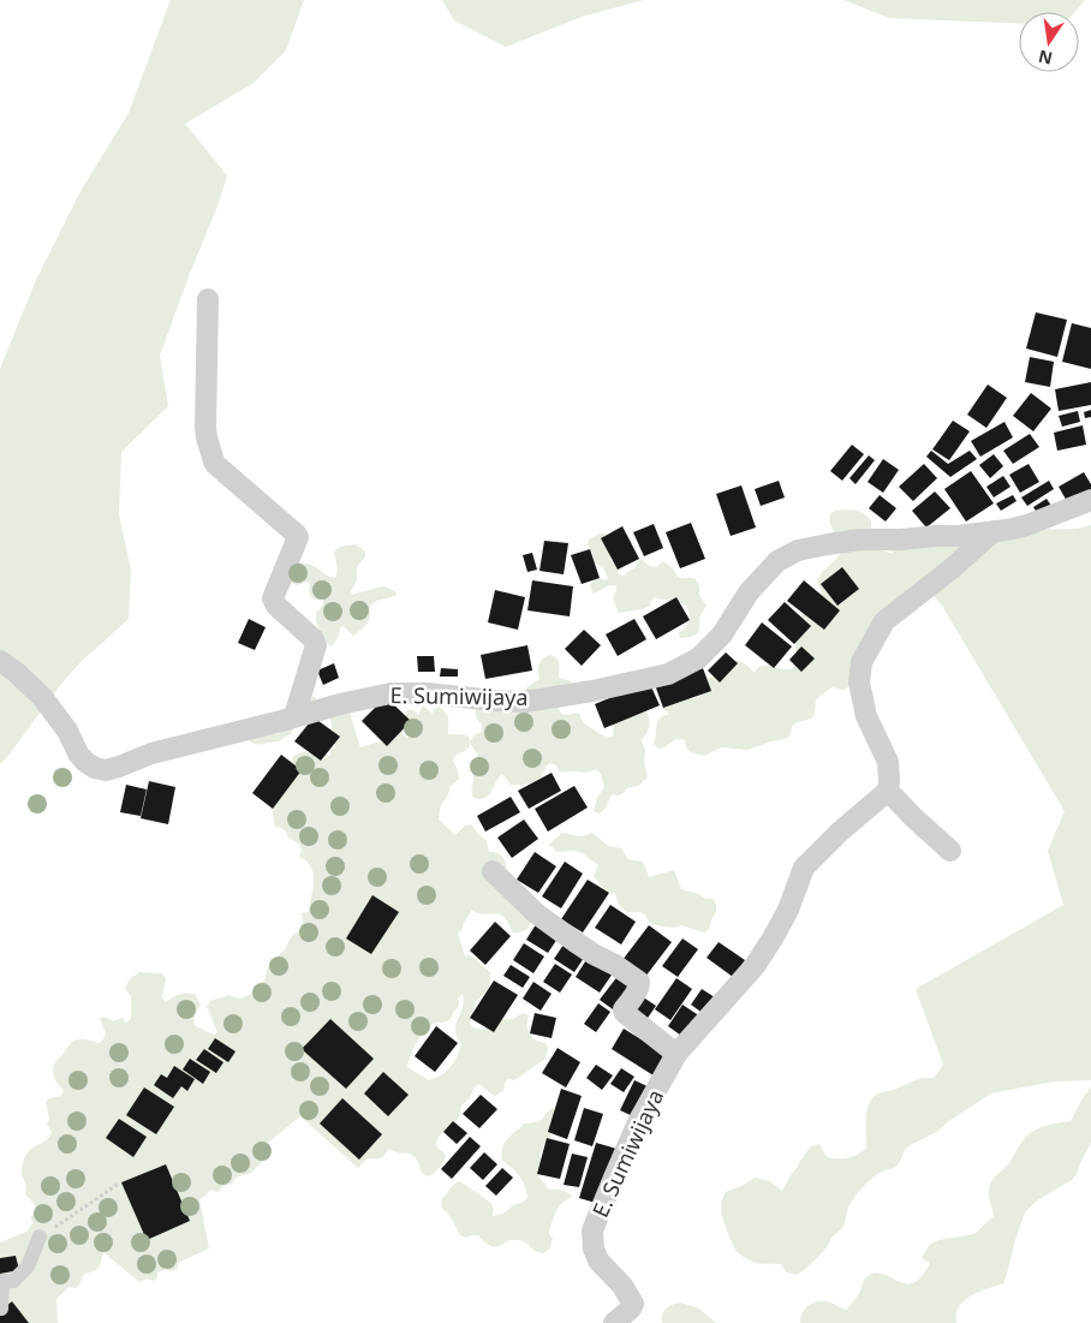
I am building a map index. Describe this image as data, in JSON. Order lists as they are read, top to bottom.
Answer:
{
  "streets": {
    "street": ["E. Sumiwijaya"]
  },
  "north": "bottom"
}
